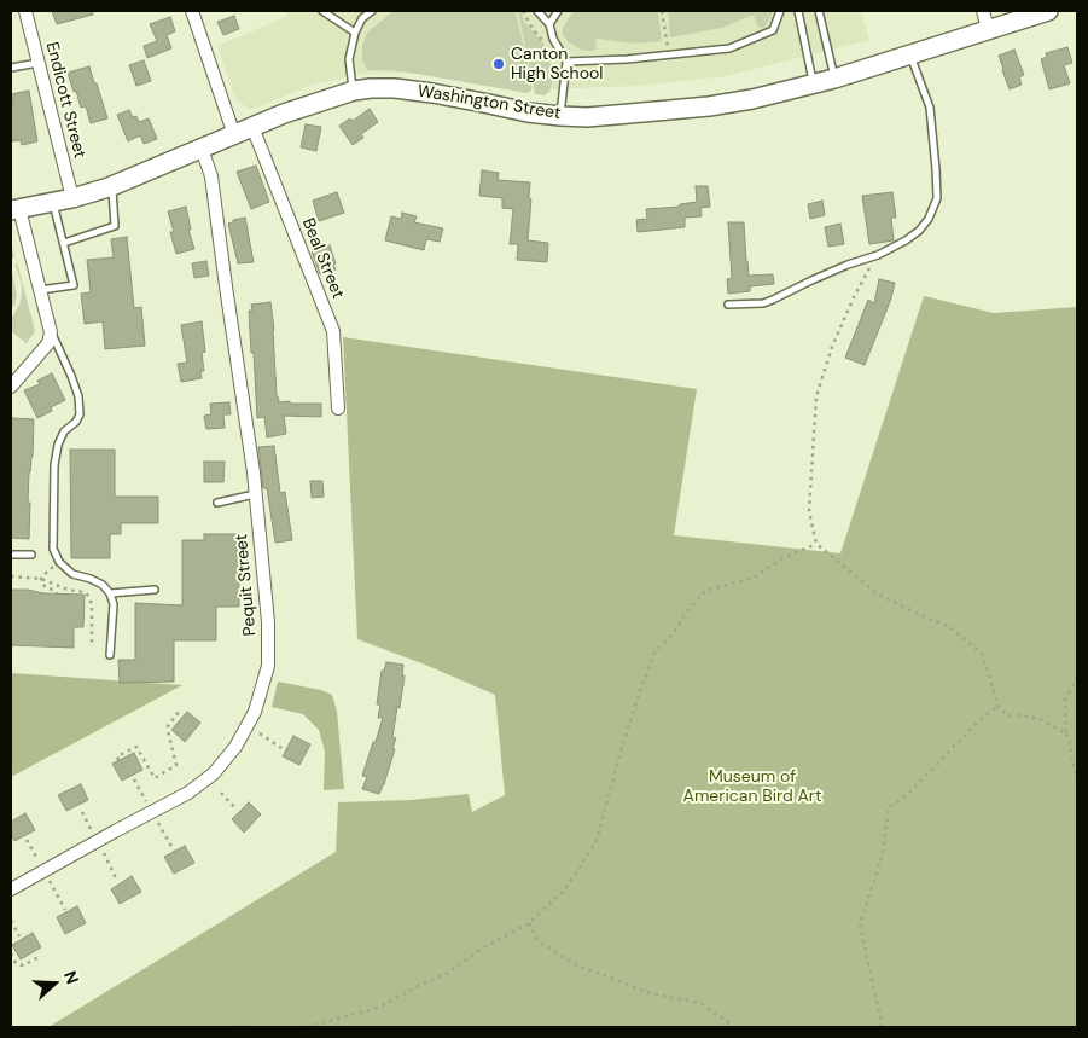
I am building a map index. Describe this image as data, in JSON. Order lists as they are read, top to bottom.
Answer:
{
  "streets": {
    "main road": ["Washington Street"],
    "street": ["Endicott Street", "Beal Street", "Pequit Street"]
  },
  "crossings": [
    ["Endicott Street", "Washington Street"],
    ["Washington Street", "Beal Street"],
    ["Washington Street", "Pequit Street"]
  ],
  "parks": ["Museum of American Bird Art"],
  "places": ["Canton High School"],
  "north": "right"
}
